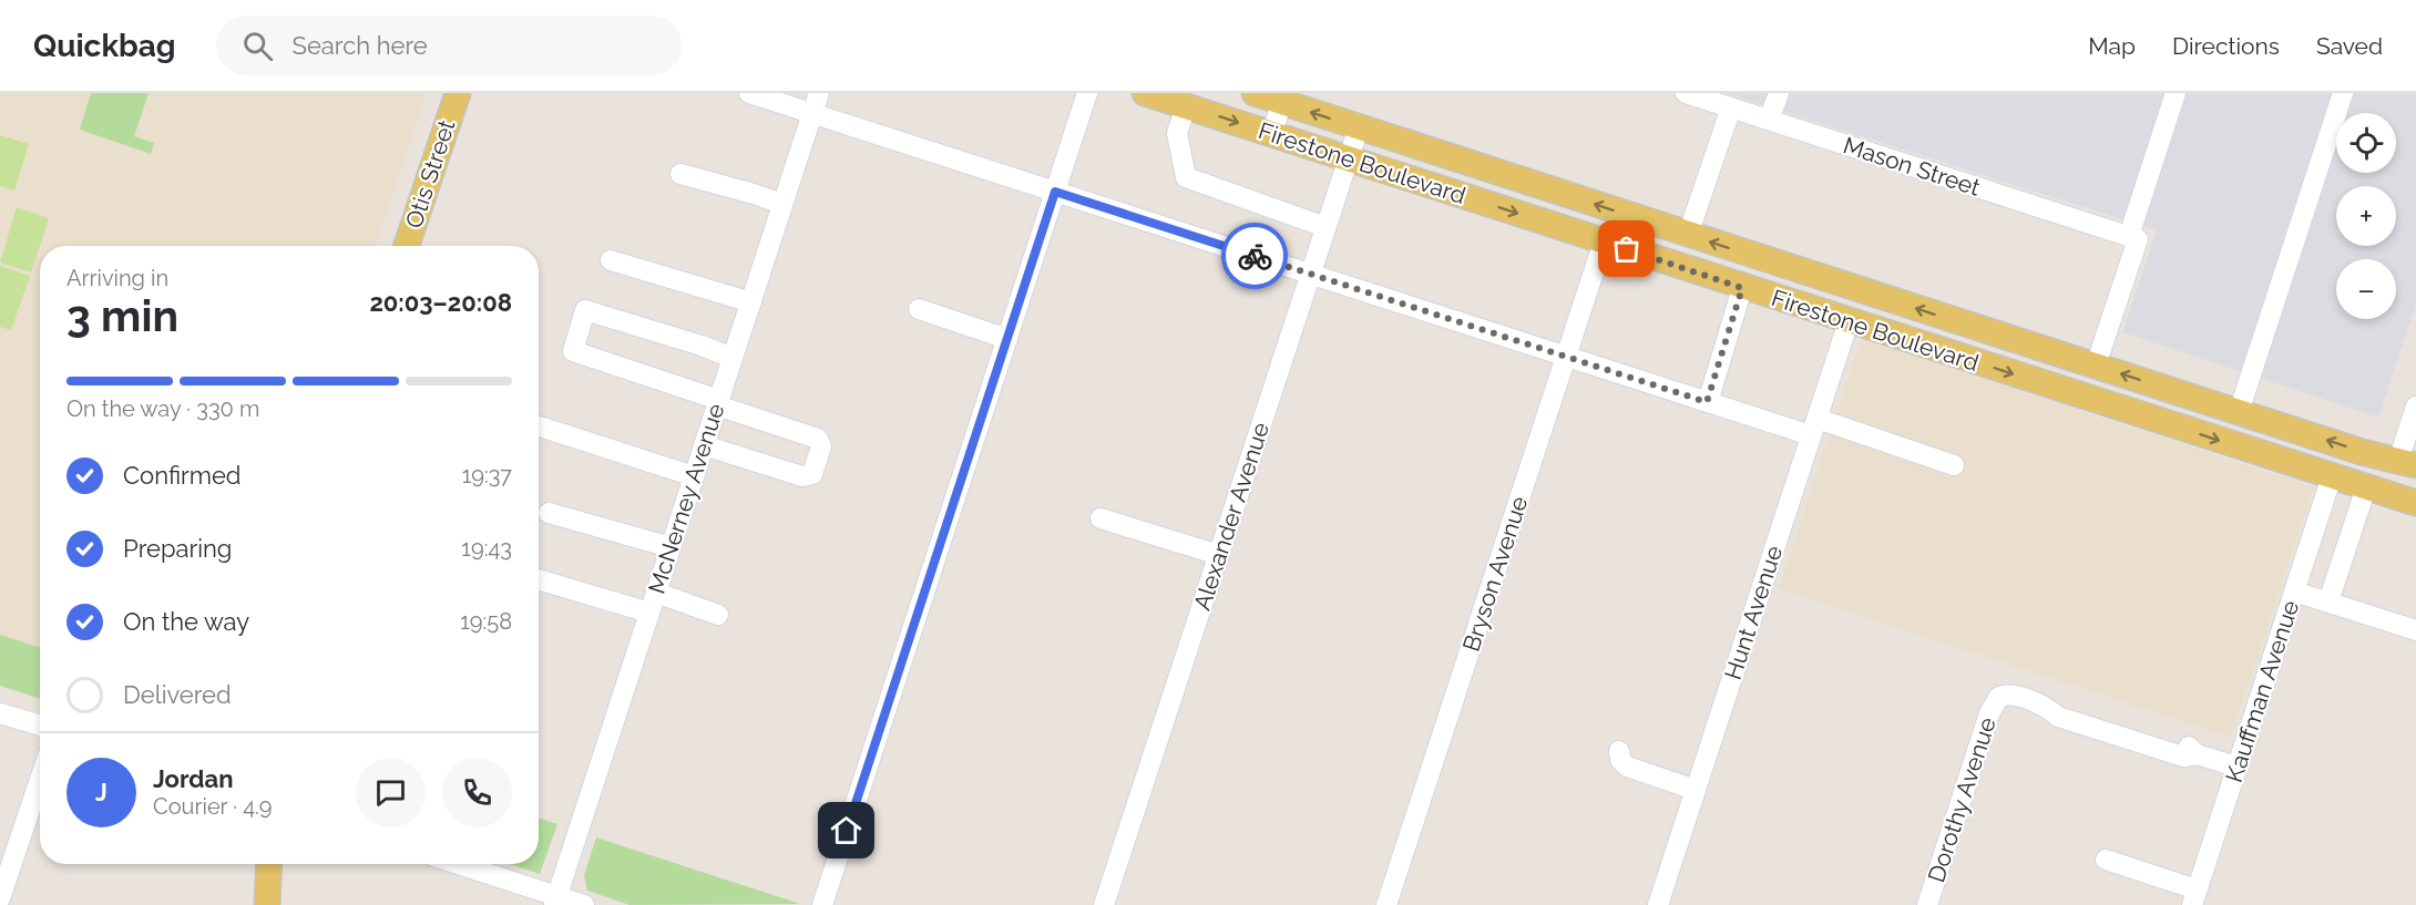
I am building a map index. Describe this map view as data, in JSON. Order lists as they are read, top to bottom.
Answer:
{
  "streets": {
    "main road": ["Firestone Boulevard", "Otis Street"],
    "street": [
      "Mason Street",
      "McNerney Avenue",
      "Alexander Avenue",
      "Bryson Avenue",
      "Hunt Avenue",
      "Kauffman Avenue",
      "Dorothy Avenue"
    ]
  },
  "crossings": [
    ["Firestone Boulevard", "Alexander Avenue"],
    ["Firestone Boulevard", "Bryson Avenue"],
    ["Firestone Boulevard", "Hunt Avenue"],
    ["Firestone Boulevard", "Kauffman Avenue"],
    ["Kauffman Avenue", "Dorothy Avenue"]
  ],
  "page": {
    "header": "Quickbag",
    "search": "Search here",
    "nav": ["Map", "Directions", "Saved"],
    "map_buttons": ["+", "−"],
    "heading": ["3 min", "Arriving in", "20:03–20:08"],
    "panel": ["Jordan", "Courier · 4.9"],
    "bar": "On the way · 330 m",
    "list": [
      ["Confirmed", "19:37"],
      ["Preparing", "19:43"],
      ["On the way", "19:58"],
      "Delivered"
    ],
    "round": "J"
  }
}
